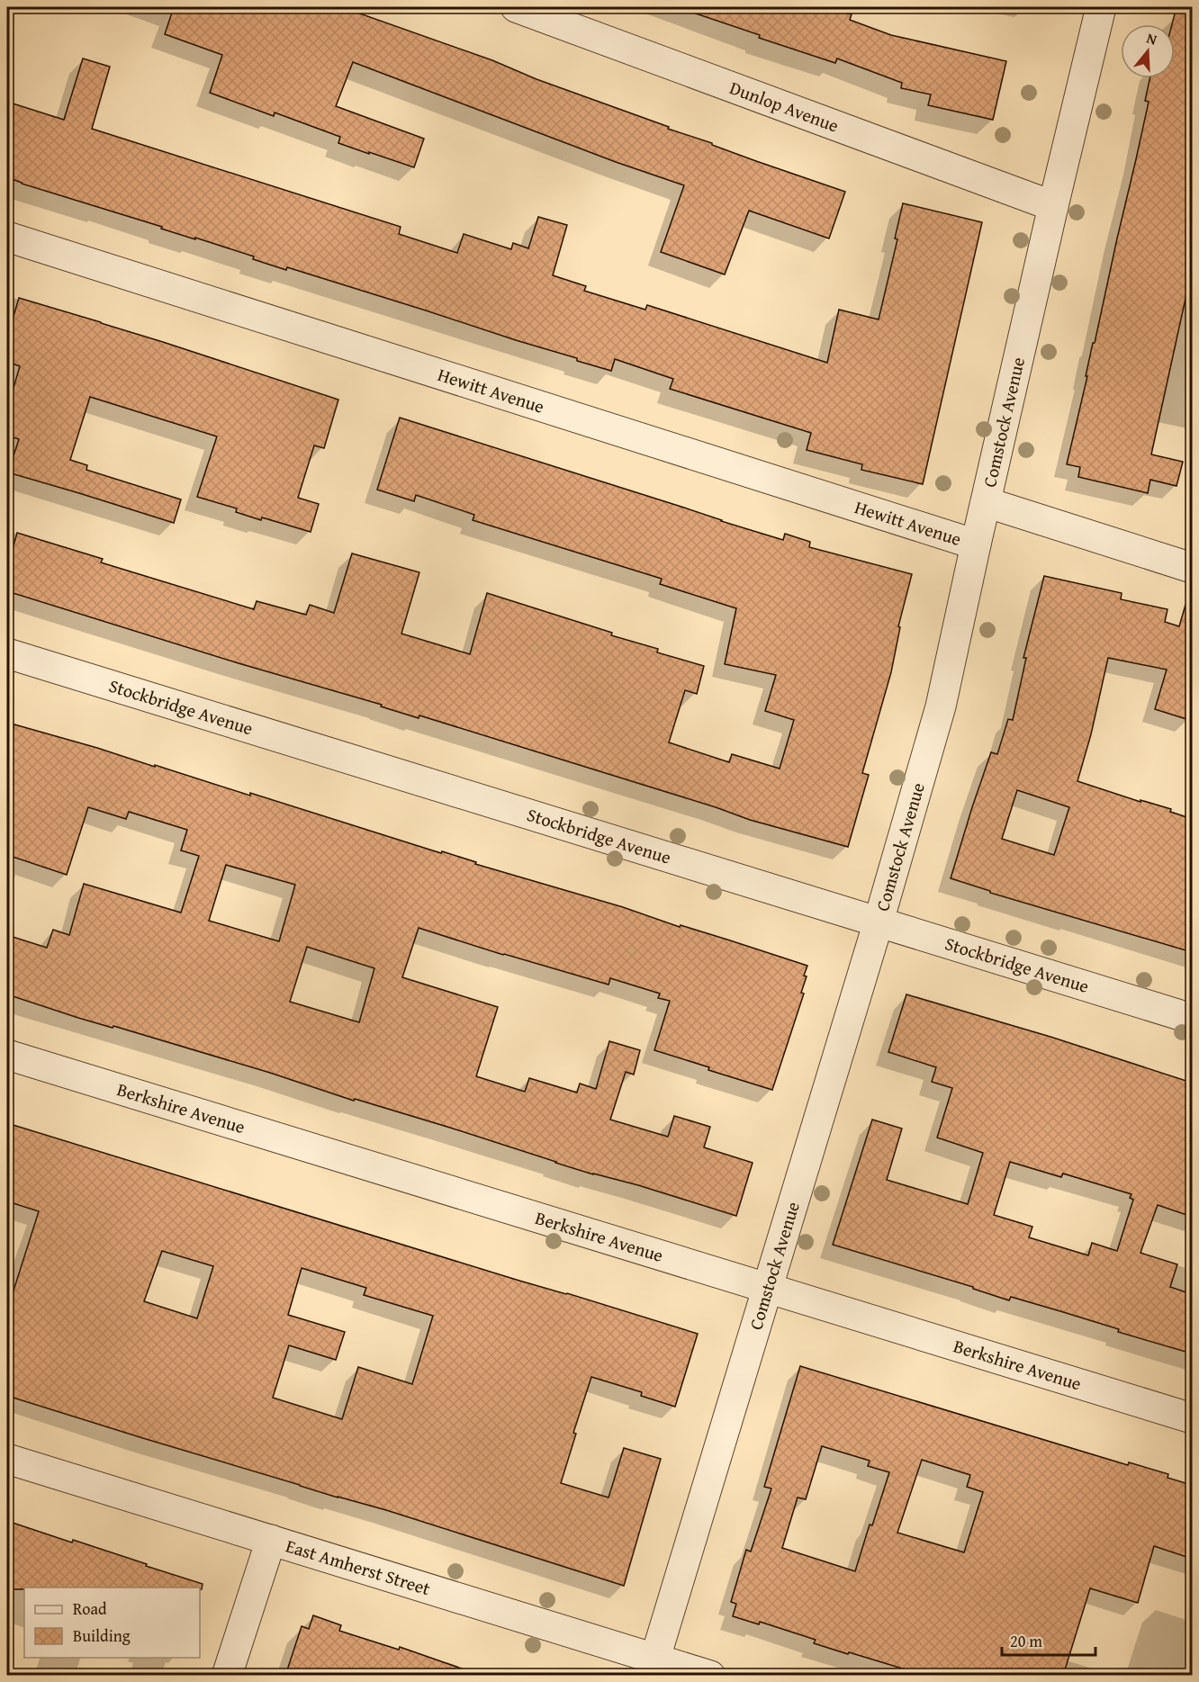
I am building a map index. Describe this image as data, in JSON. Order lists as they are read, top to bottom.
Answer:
{
  "streets": {
    "street": [
      "Dunlop Avenue",
      "Hewitt Avenue",
      "Comstock Avenue",
      "Stockbridge Avenue",
      "Berkshire Avenue",
      "East Amherst Street"
    ]
  },
  "crossings": [
    ["Dunlop Avenue", "Comstock Avenue"],
    ["Hewitt Avenue", "Comstock Avenue"],
    ["Comstock Avenue", "Stockbridge Avenue"],
    ["Comstock Avenue", "Berkshire Avenue"],
    ["Comstock Avenue", "East Amherst Street"]
  ],
  "legend": ["Road", "Building"],
  "scale_bar": "20 m",
  "north": "top"
}
